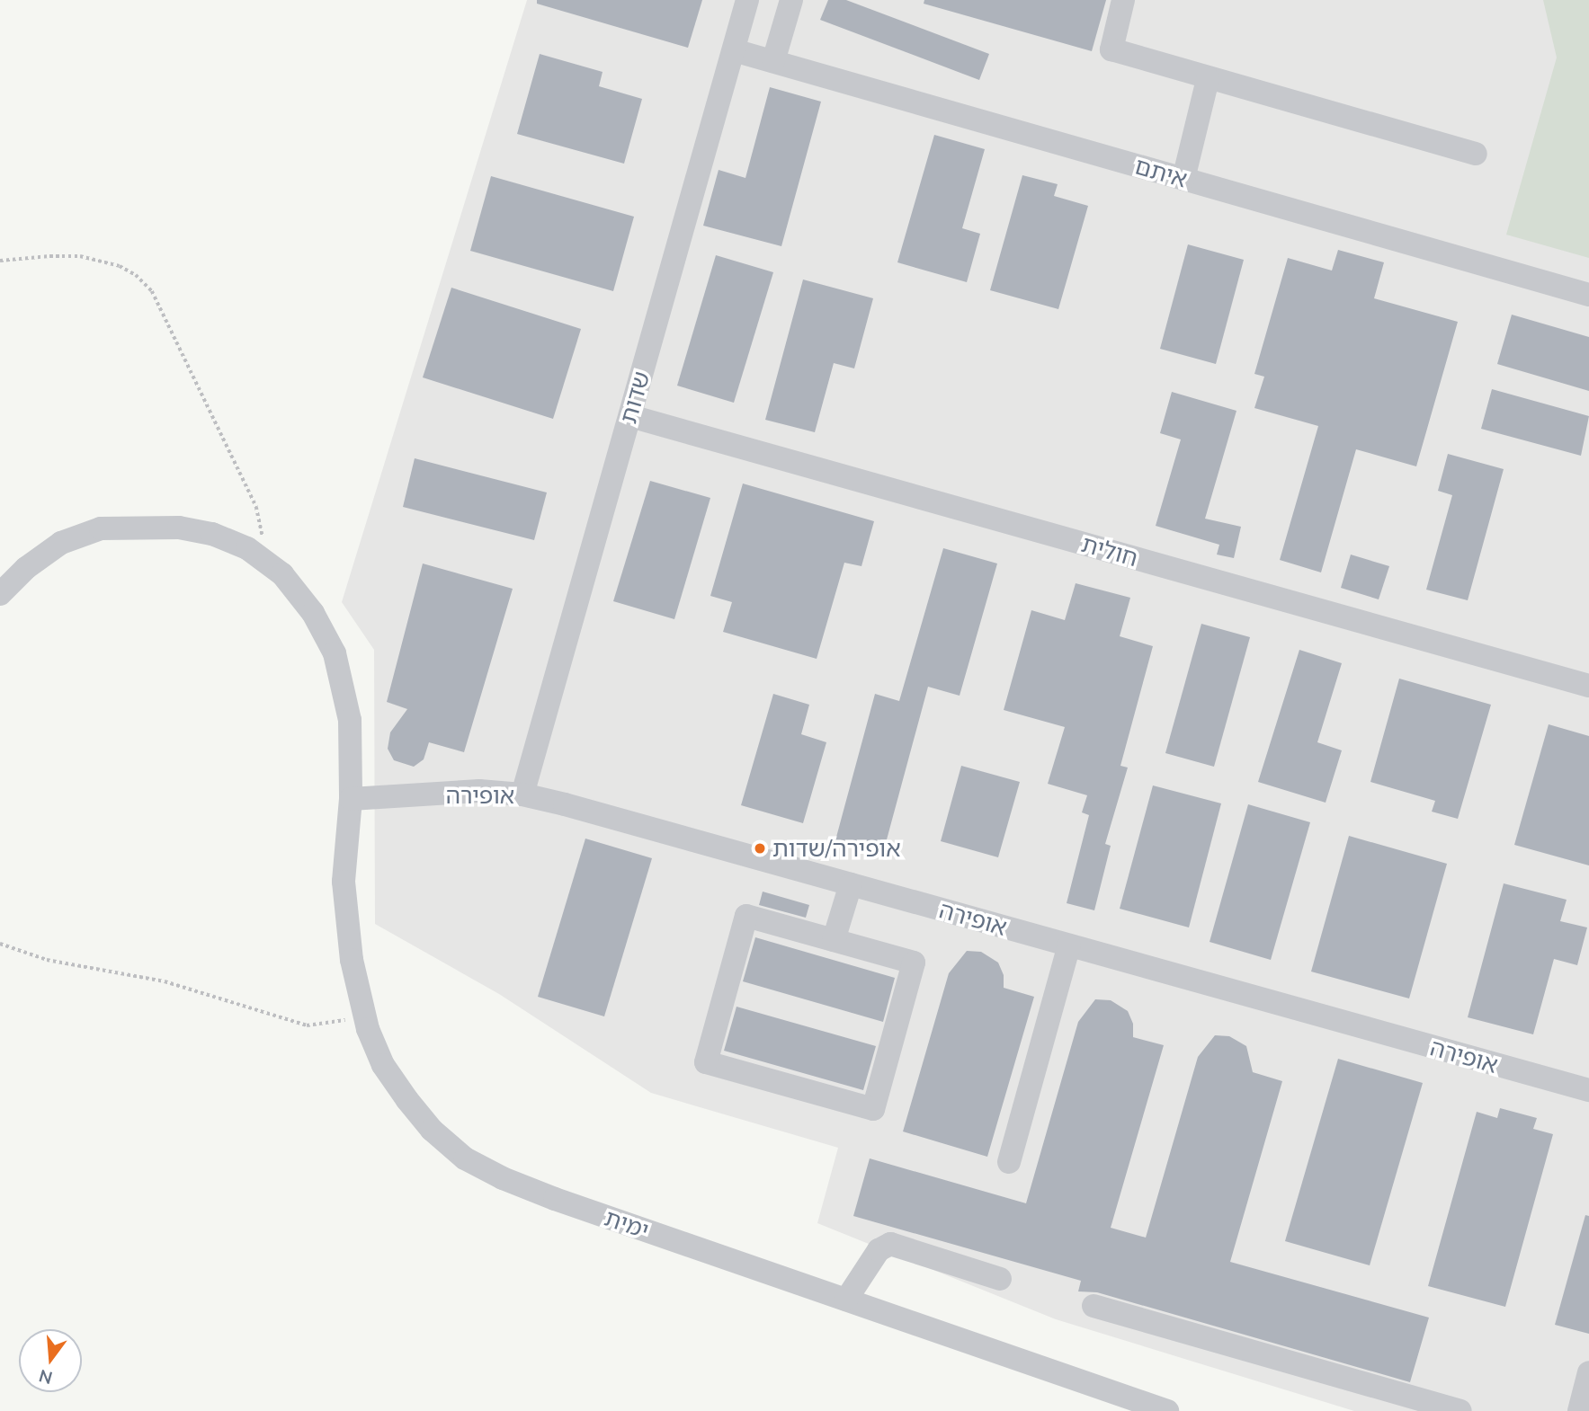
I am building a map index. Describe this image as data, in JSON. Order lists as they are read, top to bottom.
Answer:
{
  "streets": {
    "street": [
      "איתם",
      "שדות",
      "חולית",
      "אופירה",
      "ימית"
    ]
  },
  "crossings": [
    ["איתם", "שדות"],
    ["שדות", "חולית"],
    ["שדות", "אופירה"],
    ["אופירה", "ימית"]
  ],
  "places": ["אופירה/שדות"],
  "north": "bottom"
}
